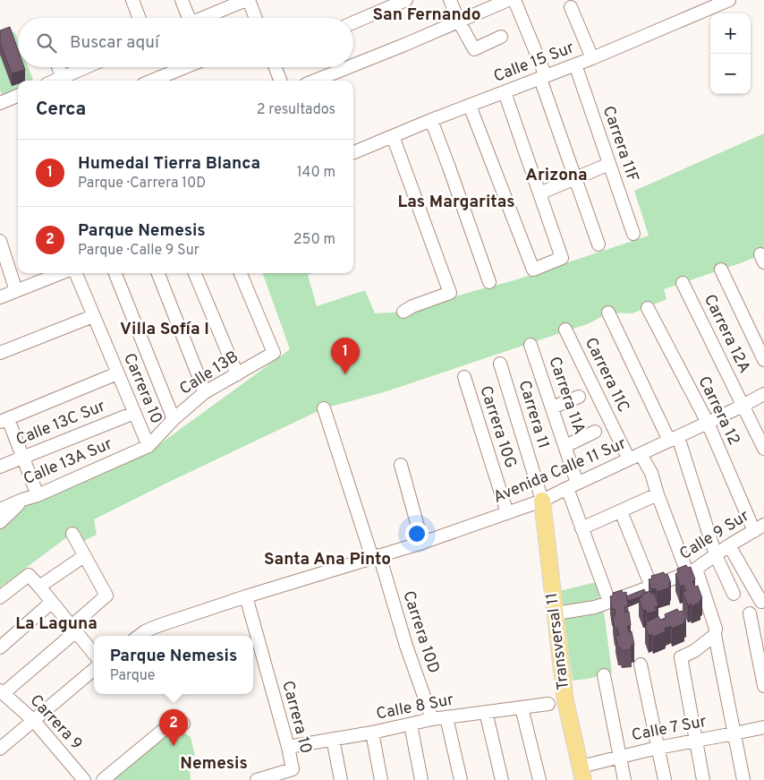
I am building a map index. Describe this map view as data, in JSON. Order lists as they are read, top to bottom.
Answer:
{
  "streets": {
    "main road": ["Transversal 11"],
    "street": [
      "Calle 15 Sur",
      "Carrera 11F",
      "Carrera 12A",
      "Calle 13B",
      "Carrera 11C",
      "Carrera 10",
      "Carrera 11A",
      "Carrera 12",
      "Carrera 11",
      "Calle 13C Sur",
      "Carrera 10G",
      "Calle 13A Sur",
      "Avenida Calle 11 Sur",
      "Calle 9 Sur",
      "Carrera 10D",
      "Calle 8 Sur",
      "Carrera 9",
      "Calle 7 Sur"
    ]
  },
  "crossings": [
    ["Calle 15 Sur", "Carrera 11F"],
    ["Carrera 12A", "Avenida Calle 11 Sur"],
    ["Calle 13B", "Carrera 10"],
    ["Calle 13B", "Calle 13A Sur"],
    ["Carrera 11C", "Avenida Calle 11 Sur"],
    ["Carrera 10", "Calle 13C Sur"],
    ["Carrera 10", "Calle 13A Sur"],
    ["Carrera 10", "Avenida Calle 11 Sur"],
    ["Carrera 10", "Calle 8 Sur"],
    ["Carrera 11A", "Avenida Calle 11 Sur"],
    ["Carrera 11A", "Calle 9 Sur"],
    ["Carrera 12", "Avenida Calle 11 Sur"],
    ["Carrera 12", "Calle 9 Sur"],
    ["Carrera 11", "Avenida Calle 11 Sur"],
    ["Carrera 11", "Transversal 11"],
    ["Carrera 10G", "Avenida Calle 11 Sur"],
    ["Avenida Calle 11 Sur", "Carrera 10D"],
    ["Avenida Calle 11 Sur", "Transversal 11"],
    ["Calle 9 Sur", "Transversal 11"],
    ["Carrera 10D", "Calle 8 Sur"],
    ["Transversal 11", "Calle 7 Sur"]
  ],
  "districts": [
    "San Fernando",
    "Arizona",
    "Las Margaritas",
    "Villa Sofía I",
    "Santa Ana Pinto",
    "La Laguna",
    "Nemesis"
  ],
  "page": {
    "map_buttons": ["+", "−"],
    "search": "Buscar aquí",
    "heading": ["Cerca", "2 resultados"],
    "list": [
      {
        "mark": "1",
        "name": "Humedal Tierra Blanca",
        "note": "Parque · Carrera 10D",
        "value": "140 m"
      },
      {
        "mark": "2",
        "name": "Parque Nemesis",
        "note": "Parque · Calle 9 Sur",
        "value": "250 m"
      }
    ],
    "pins": ["1", "2"],
    "popup": ["Parque Nemesis", "Parque"]
  }
}
